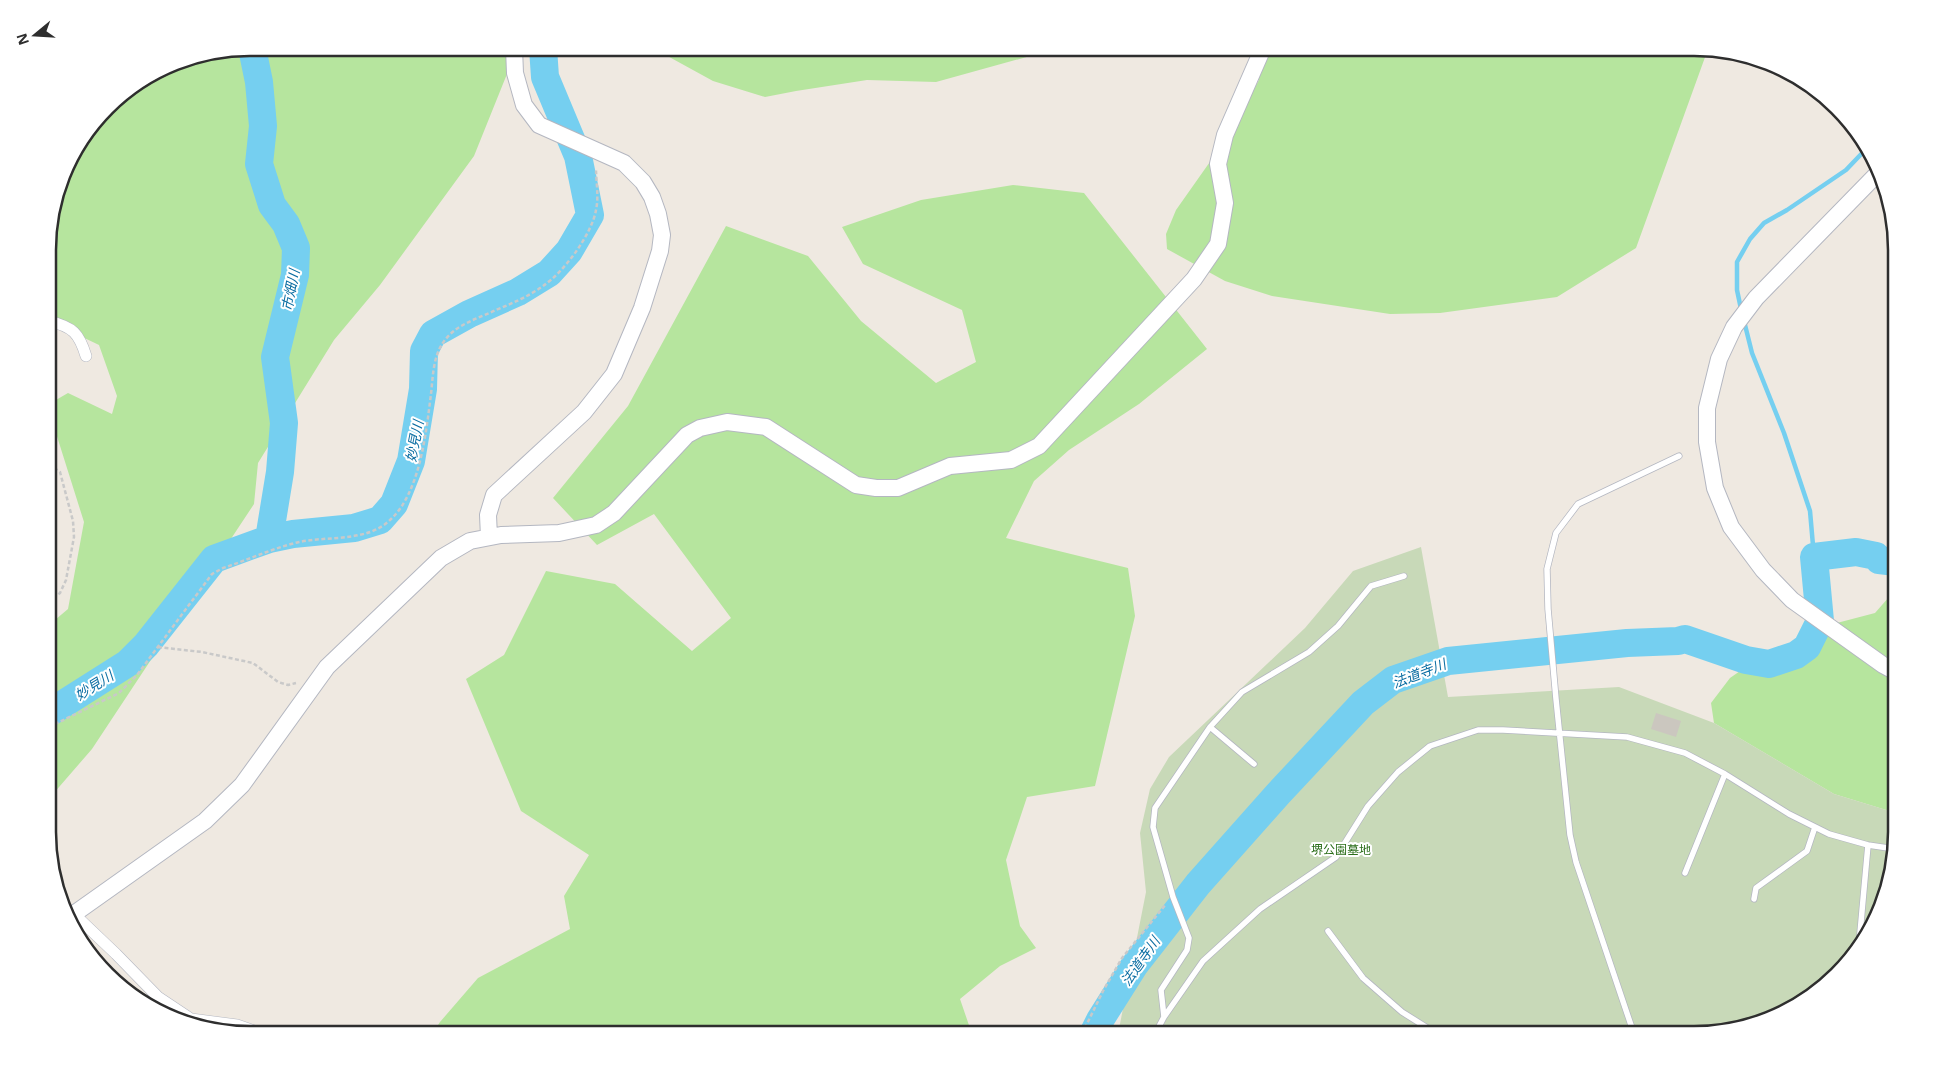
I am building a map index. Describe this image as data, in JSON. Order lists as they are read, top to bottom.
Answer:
{
  "water": ["市畑川", "妙見川", "法道寺川"],
  "parks": ["堺公園墓地"],
  "north": "left"
}
